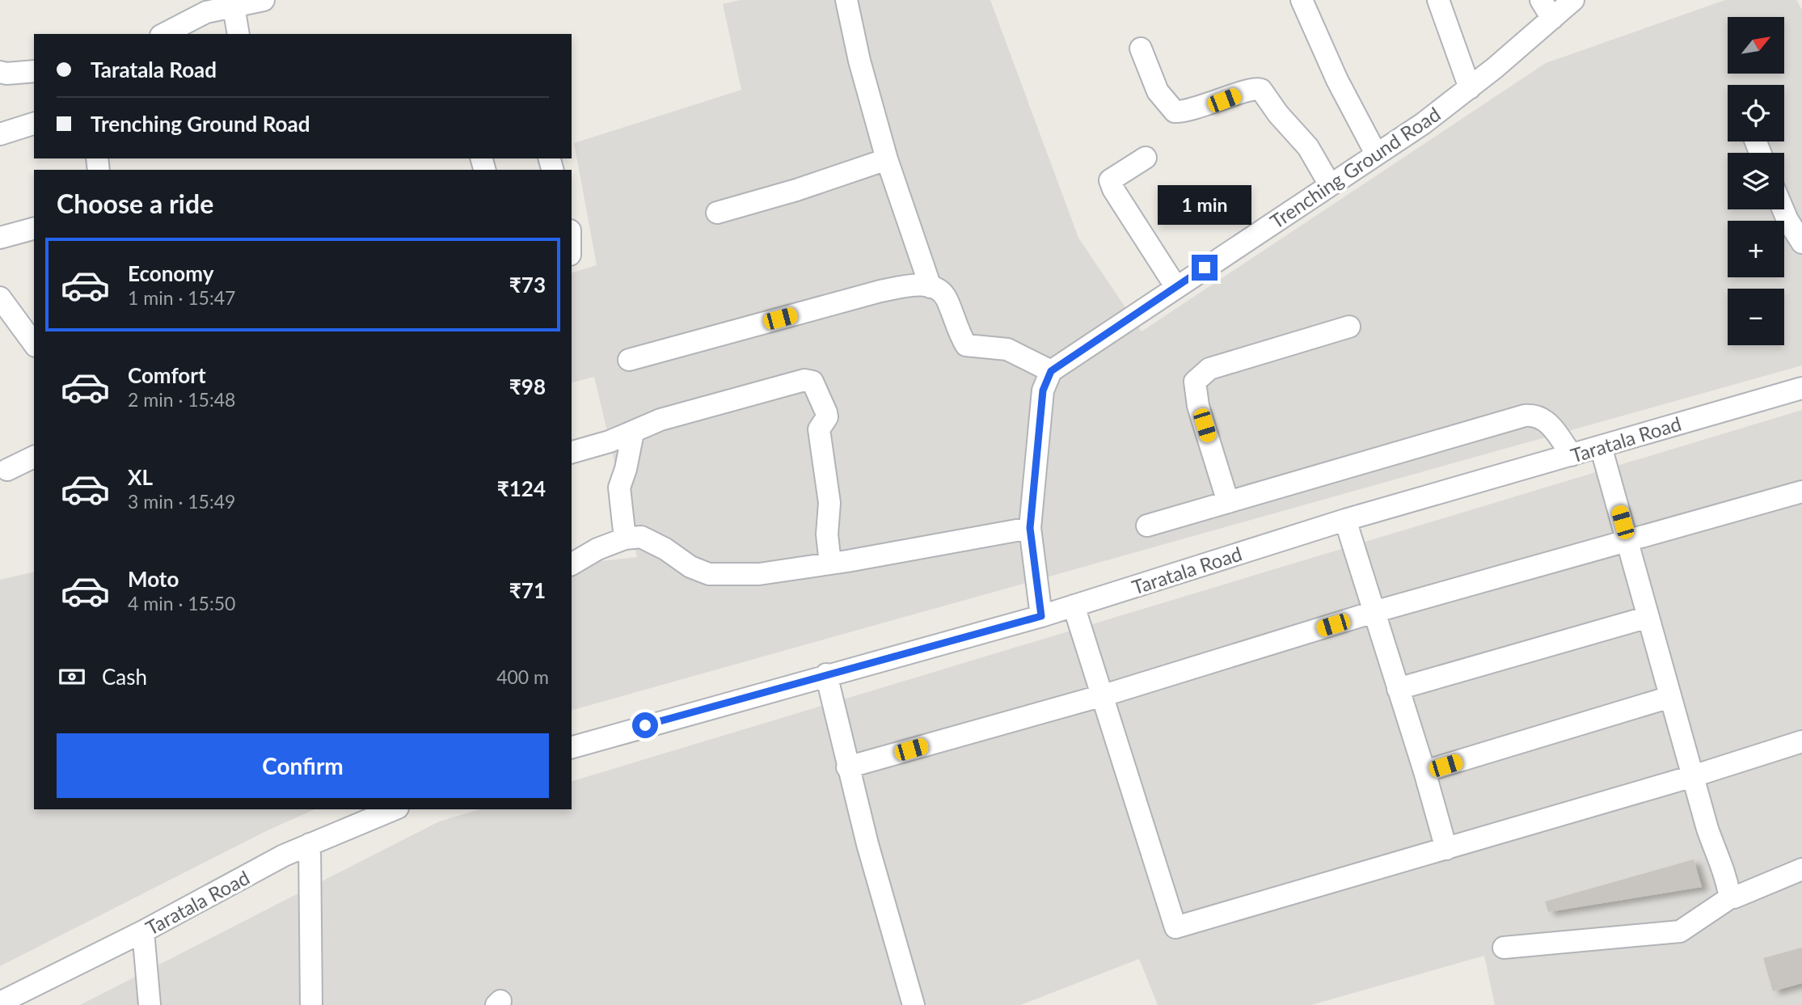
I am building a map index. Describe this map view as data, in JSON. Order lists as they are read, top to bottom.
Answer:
{
  "streets": {
    "street": ["Trenching Ground Road", "Taratala Road"]
  },
  "north": "top right",
  "page": {
    "map_buttons": ["+", "−"],
    "banner": ["Taratala Road", "Trenching Ground Road"],
    "heading": "Choose a ride",
    "bubble": "1 min",
    "list": [
      {
        "name": "Economy",
        "note": "1 min · 15:47",
        "value": "₹73"
      },
      {
        "name": "Comfort",
        "note": "2 min · 15:48",
        "value": "₹98"
      },
      {
        "name": "XL",
        "note": "3 min · 15:49",
        "value": "₹124"
      },
      {
        "name": "Moto",
        "note": "4 min · 15:50",
        "value": "₹71"
      }
    ],
    "pay": ["Cash", "400 m"],
    "buttons": "Confirm"
  }
}
